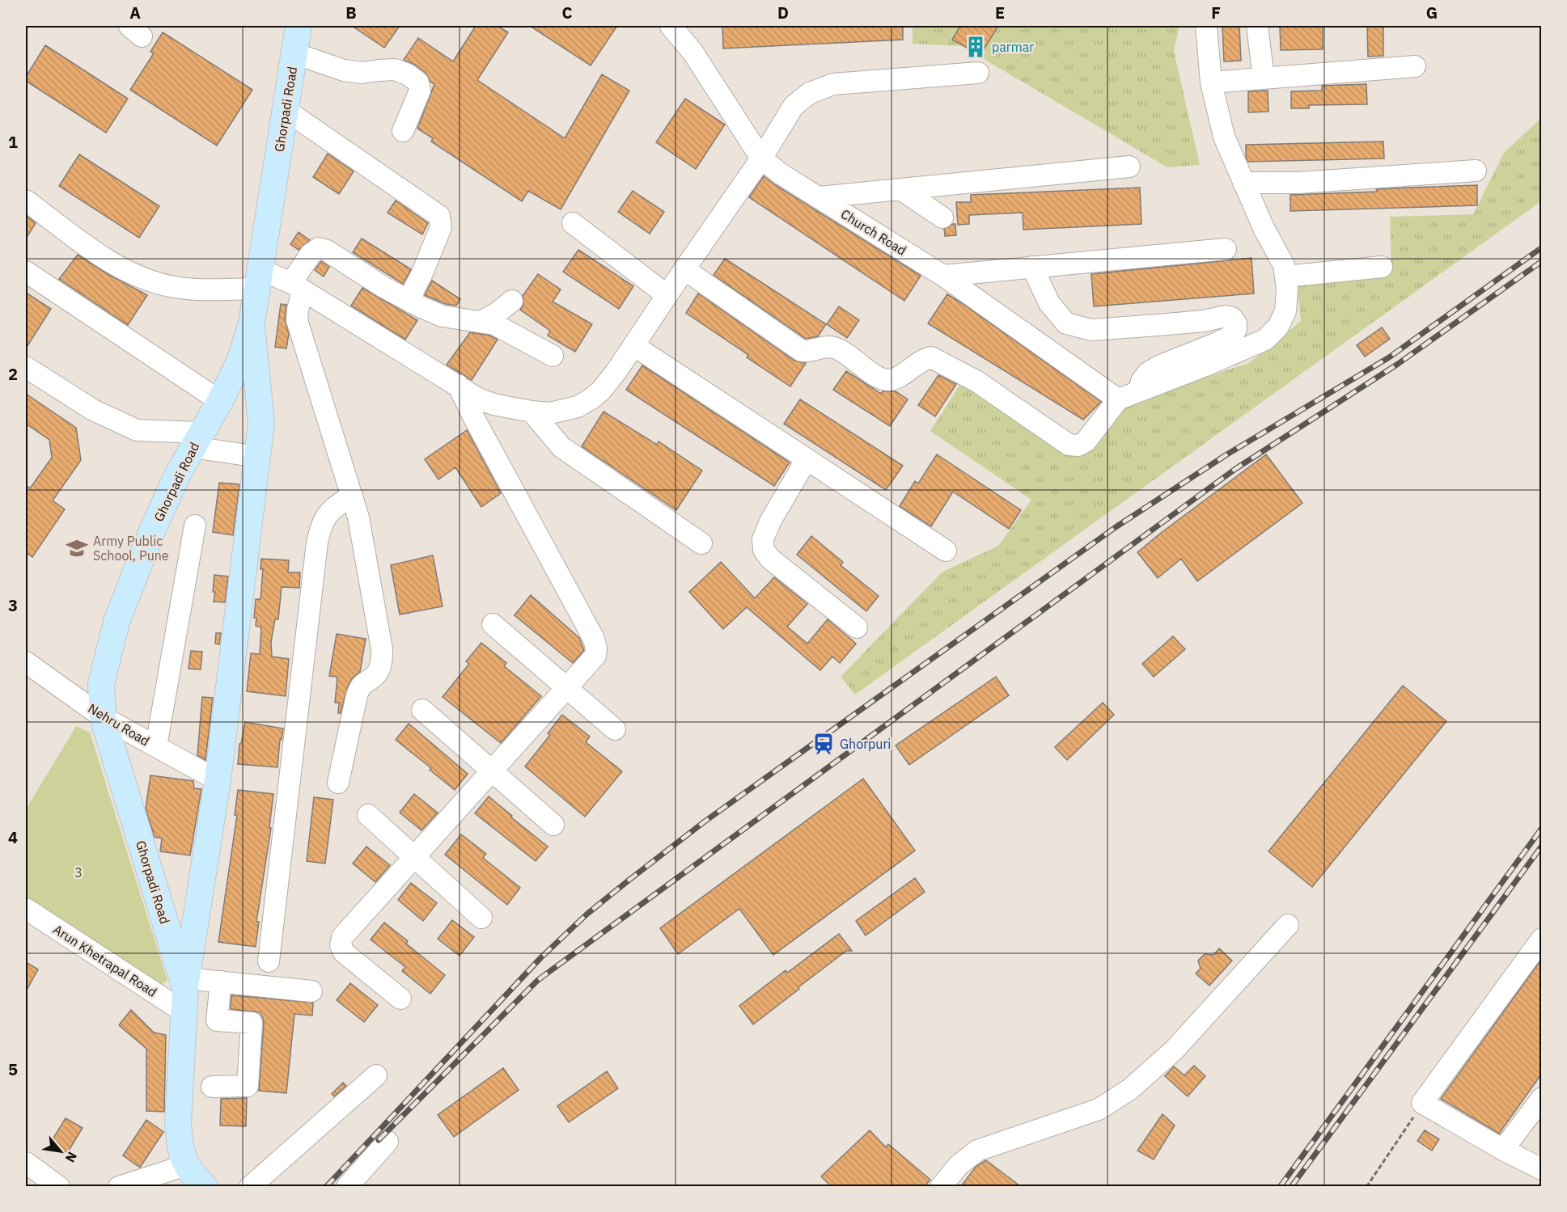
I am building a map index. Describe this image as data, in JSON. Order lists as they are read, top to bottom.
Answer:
{
  "streets": {
    "main road": ["Ghorpadi Road"],
    "street": ["Church Road", "Nehru Road", "Arun Khetrapal Road"]
  },
  "crossings": [
    ["Ghorpadi Road", "Nehru Road"],
    ["Ghorpadi Road", "Arun Khetrapal Road"]
  ],
  "parks": ["3"],
  "places": {
    "building": ["parmar"],
    "school or university": ["Army Public School, Pune"],
    "station": ["Ghorpuri"]
  },
  "north": "bottom right",
  "grid": {
    "columns": [
      "A",
      "B",
      "C",
      "D",
      "E",
      "F",
      "G"
    ],
    "rows": [
      "1",
      "2",
      "3",
      "4",
      "5"
    ]
  }
}
